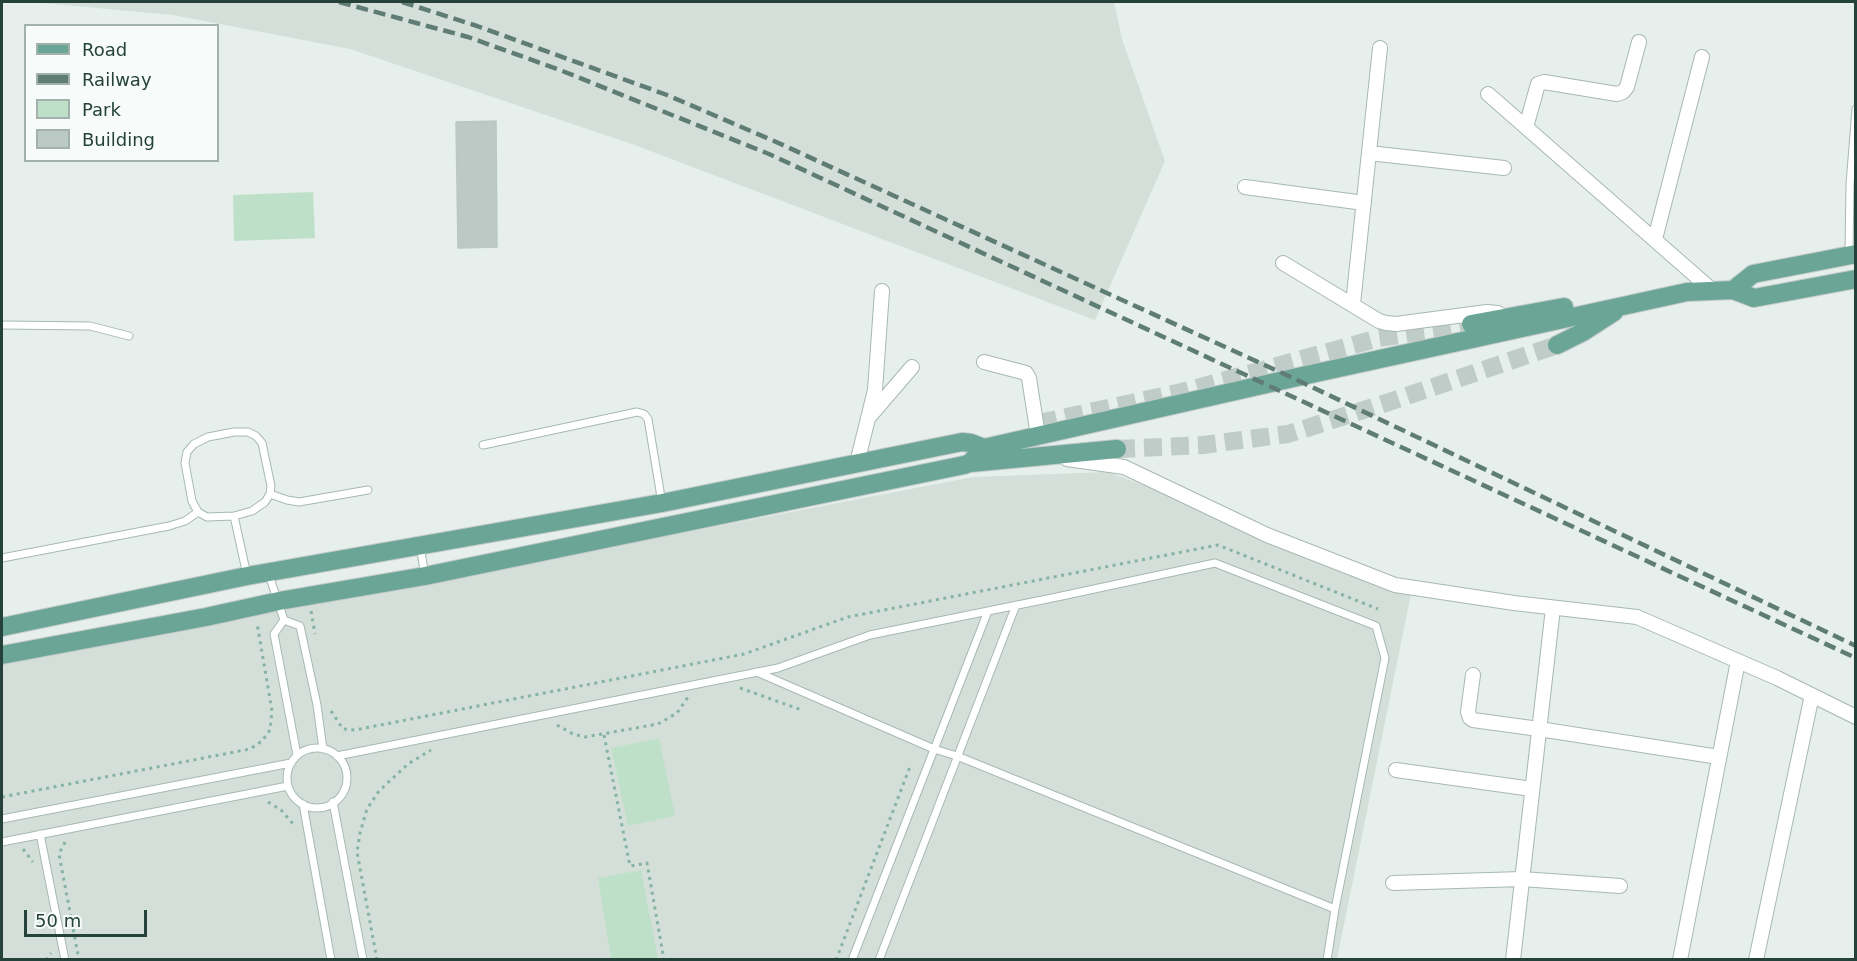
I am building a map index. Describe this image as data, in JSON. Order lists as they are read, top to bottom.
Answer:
{
  "legend": [
    "Road",
    "Railway",
    "Park",
    "Building"
  ],
  "scale_bar": "50 m"
}
